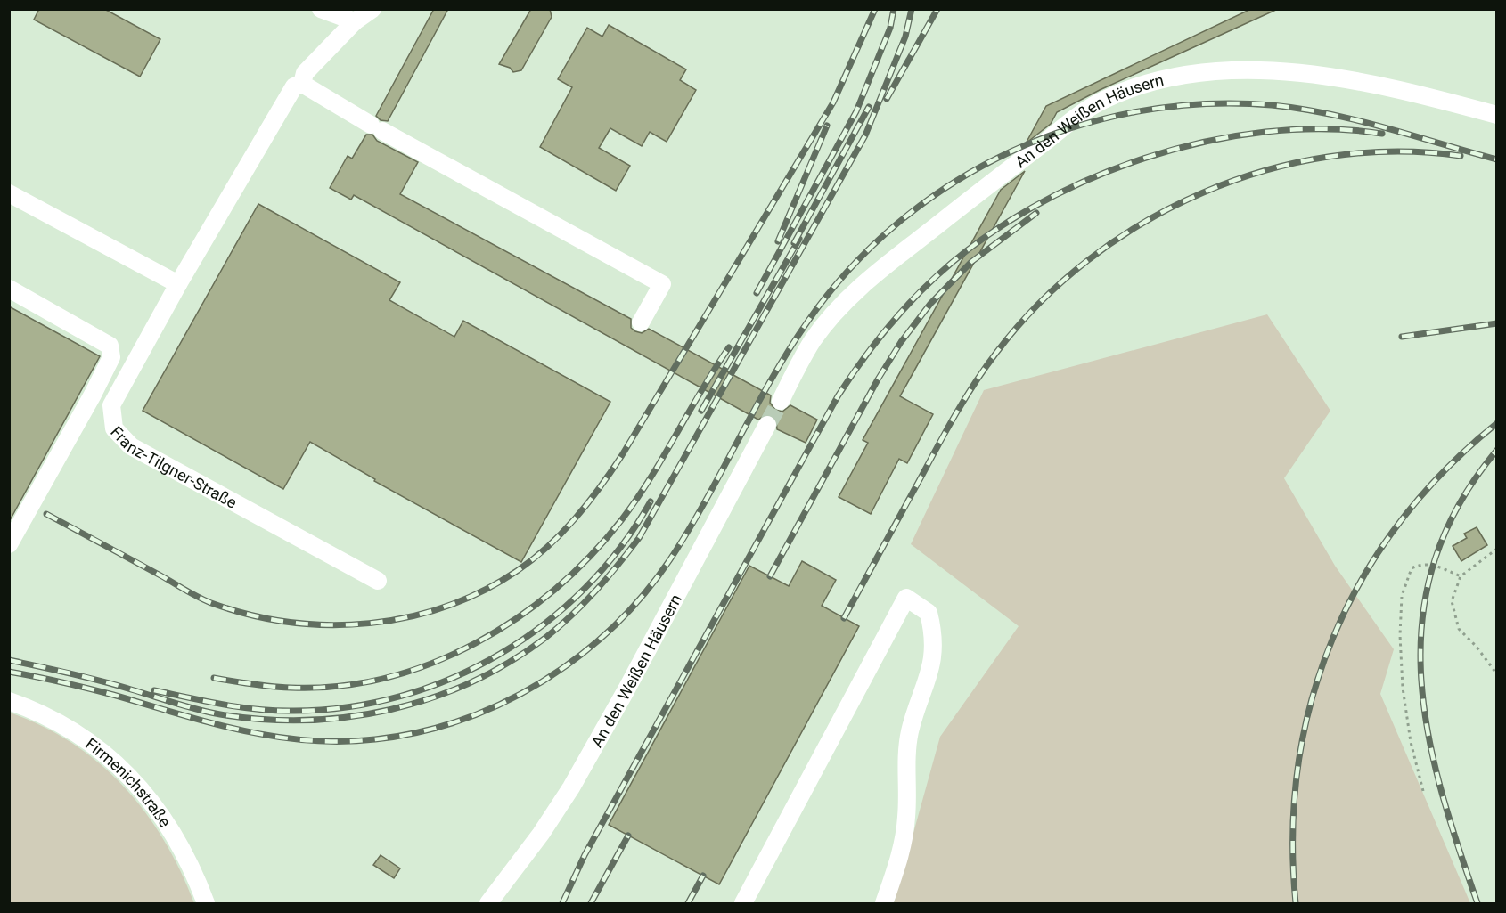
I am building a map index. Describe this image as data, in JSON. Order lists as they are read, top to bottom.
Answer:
{
  "streets": {
    "street": ["An den Weißen Häusern", "Franz-Tilgner-Straße", "Firmenichstraße"]
  }
}
